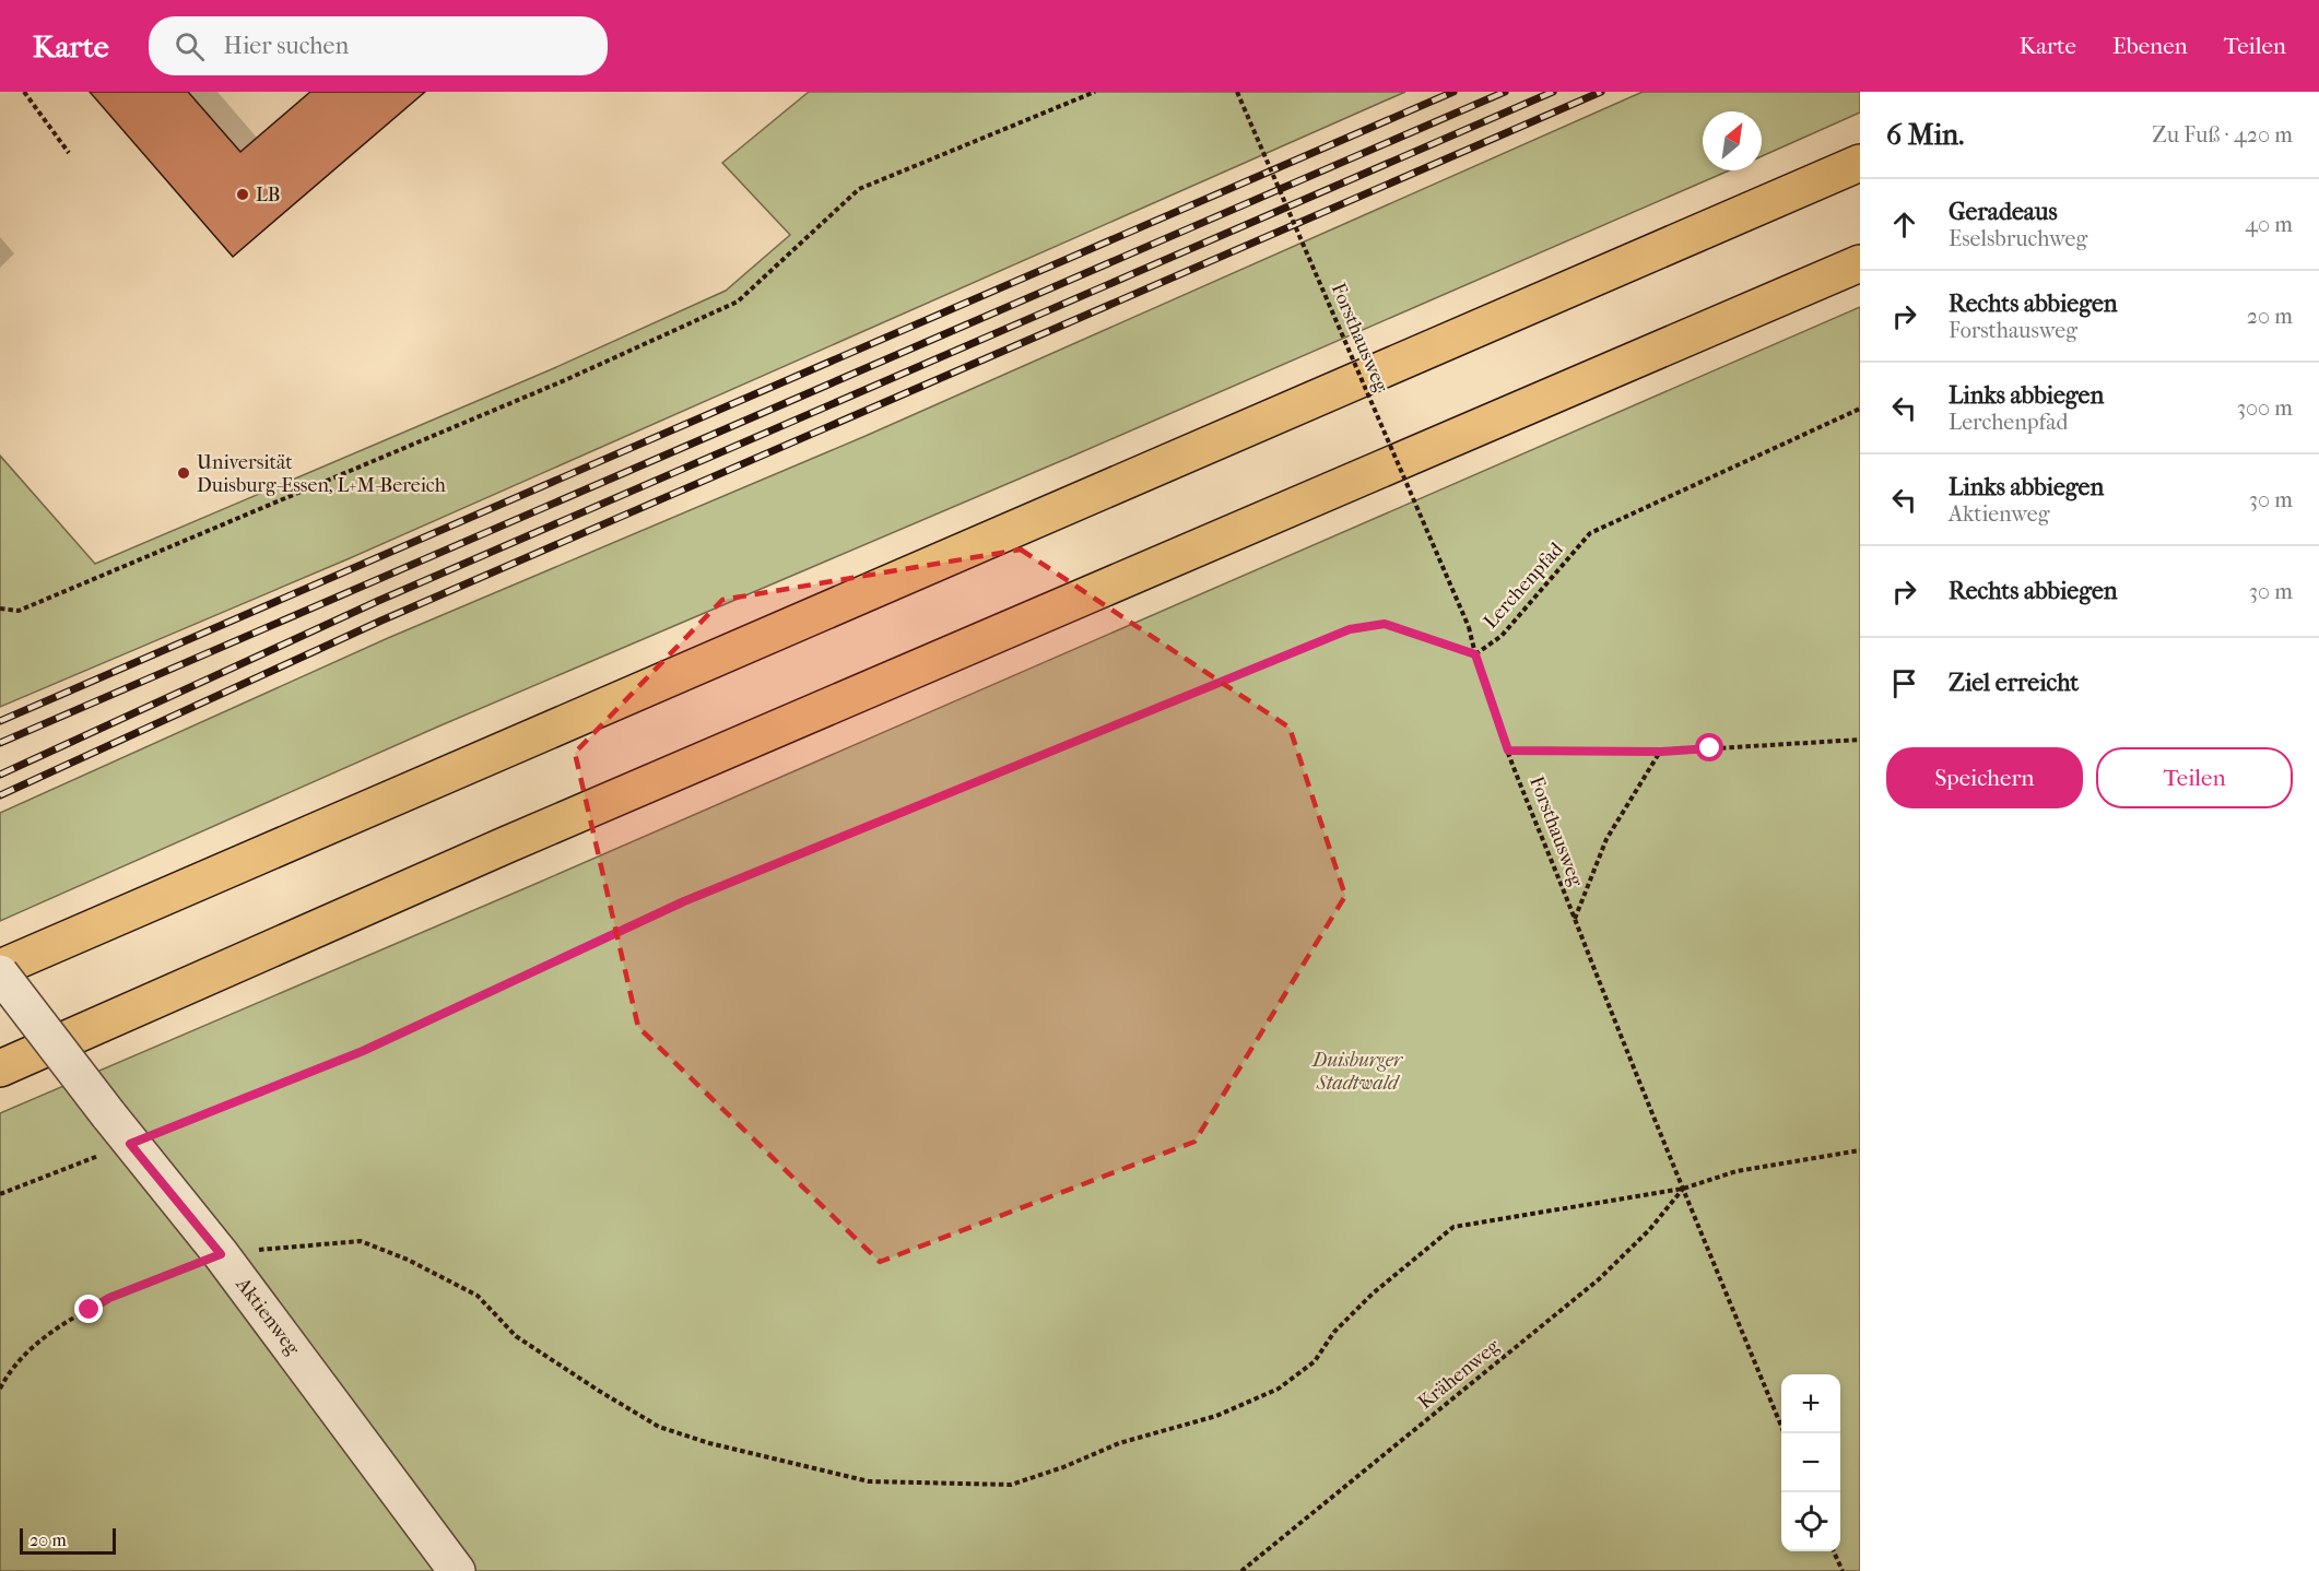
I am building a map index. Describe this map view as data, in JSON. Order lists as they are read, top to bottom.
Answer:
{
  "streets": {
    "lane": ["Aktienweg"],
    "path": ["Forsthausweg", "Lerchenpfad", "Krähenweg"]
  },
  "crossings": [
    ["Forsthausweg", "Lerchenpfad"],
    ["Forsthausweg", "Krähenweg"]
  ],
  "parks": ["Duisburger Stadtwald"],
  "places": ["LB", "Universität Duisburg-Essen, L+M-Bereich"],
  "scale_bar": "20 m",
  "north": "top right",
  "page": {
    "header": "Karte",
    "search": "Hier suchen",
    "nav": ["Karte", "Ebenen", "Teilen"],
    "heading": ["6 Min.", "Zu Fuß · 420 m"],
    "list": [
      ["Geradeaus", "Eselsbruchweg", "40 m"],
      ["Rechts abbiegen", "Forsthausweg", "20 m"],
      ["Links abbiegen", "Lerchenpfad", "300 m"],
      ["Links abbiegen", "Aktienweg", "30 m"],
      ["Rechts abbiegen", "30 m"],
      "Ziel erreicht"
    ],
    "buttons": ["Speichern", "Teilen"],
    "map_buttons": ["+", "−"],
    "scale": "20 m"
  }
}
